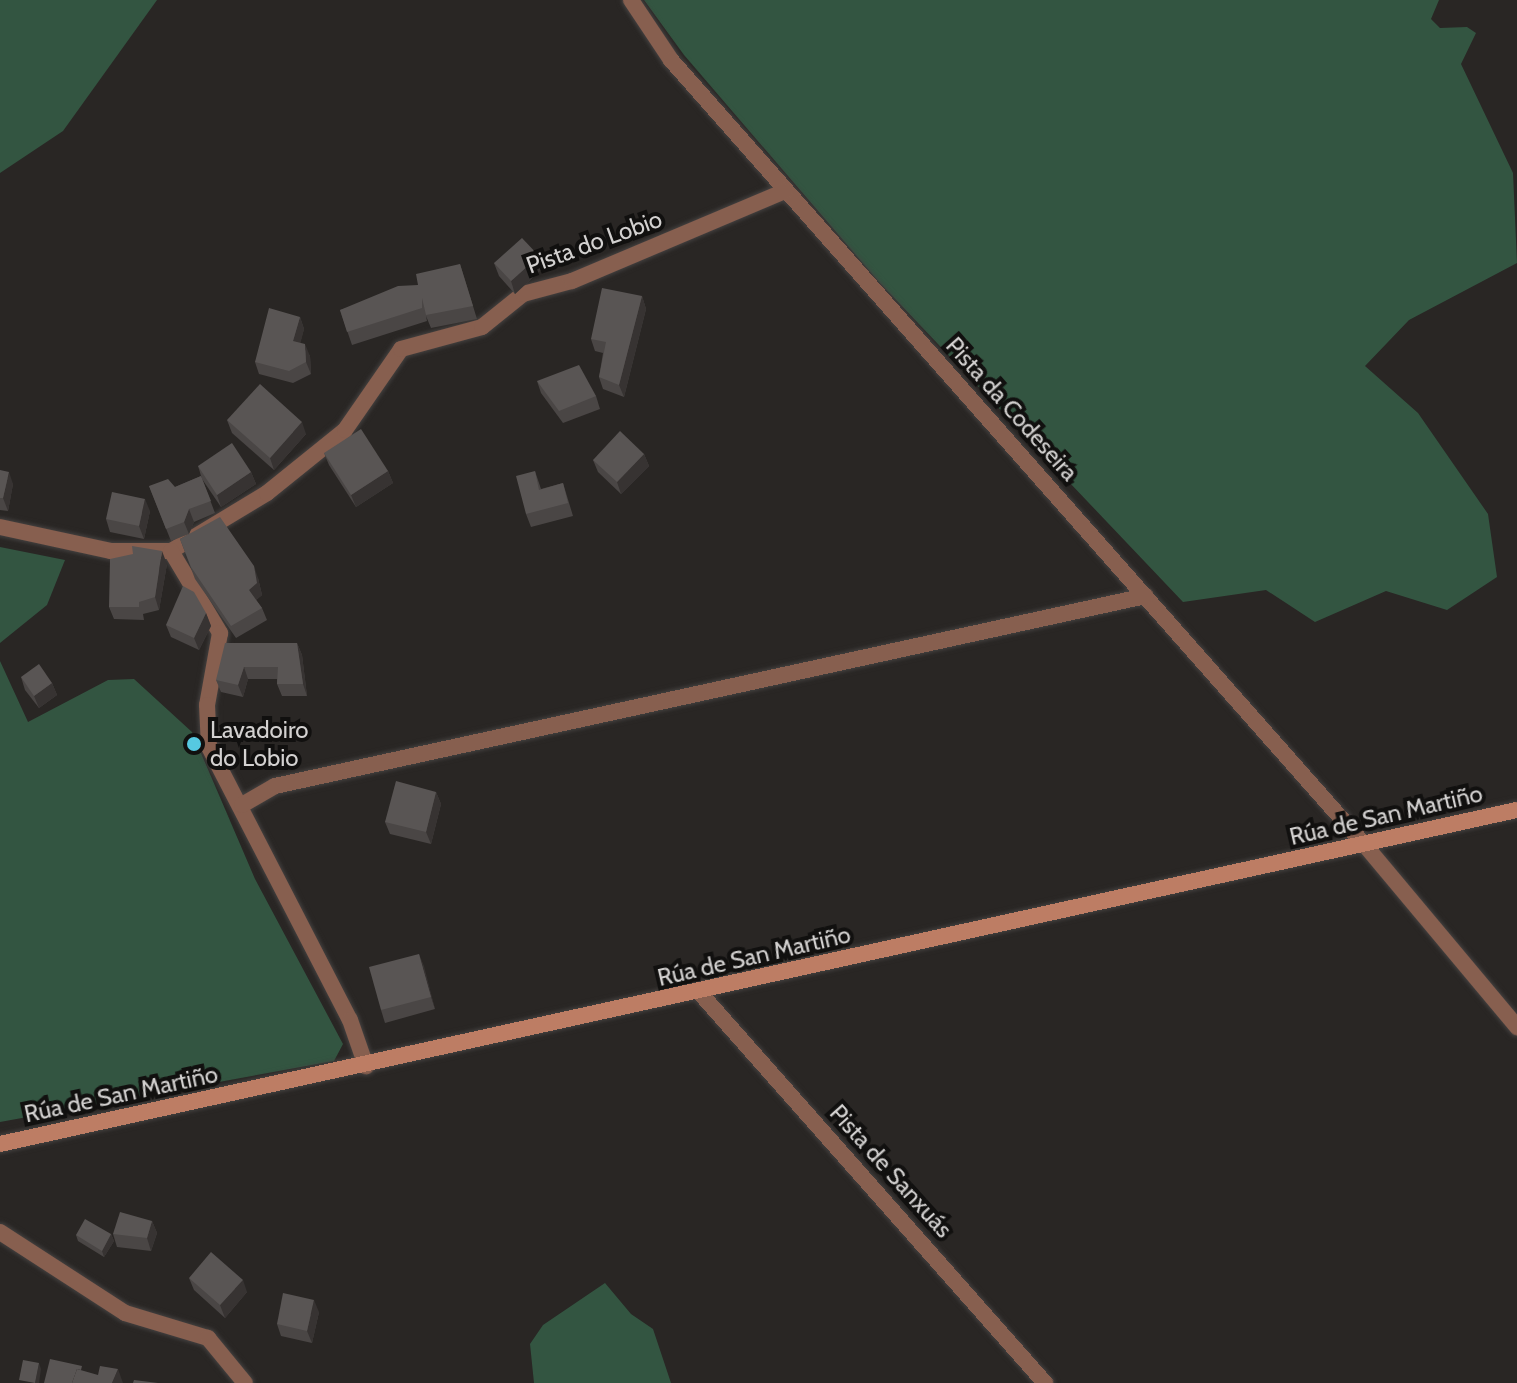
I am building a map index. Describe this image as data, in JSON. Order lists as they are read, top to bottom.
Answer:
{
  "streets": {
    "street": [
      "Pista do Lobio",
      "Pista da Codeseira",
      "Rúa de San Martiño",
      "Pista de Sanxuás"
    ]
  },
  "crossings": [
    ["Pista do Lobio", "Pista da Codeseira"],
    ["Pista da Codeseira", "Rúa de San Martiño"],
    ["Rúa de San Martiño", "Pista de Sanxuás"]
  ],
  "places": ["Lavadoiro do Lobio"]
}
